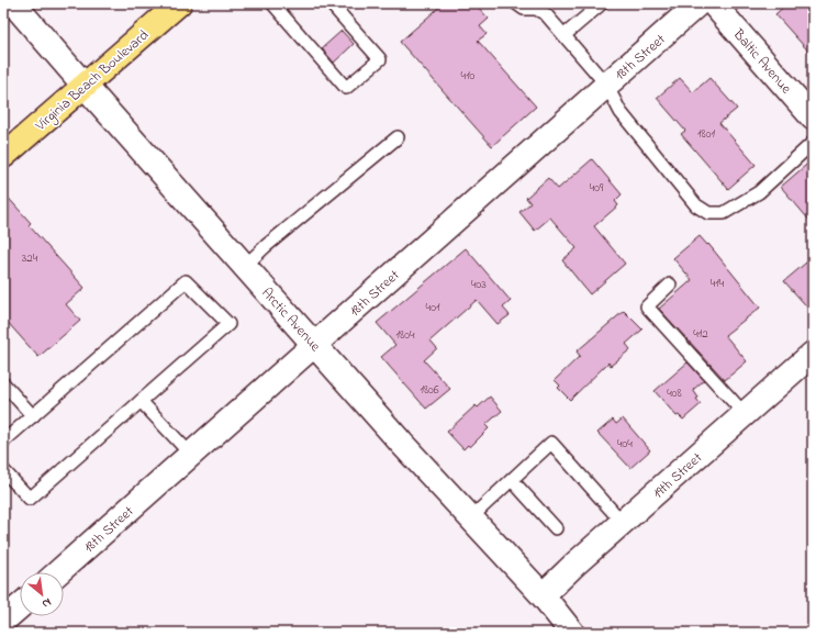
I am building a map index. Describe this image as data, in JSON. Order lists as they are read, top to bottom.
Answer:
{
  "streets": {
    "main road": ["Virginia Beach Boulevard"],
    "street": [
      "18th Street",
      "Baltic Avenue",
      "Arctic Avenue",
      "19th Street"
    ]
  },
  "crossings": [
    ["18th Street", "Arctic Avenue"],
    ["Virginia Beach Boulevard", "Arctic Avenue"],
    ["Arctic Avenue", "19th Street"]
  ],
  "house_numbers": [
    "410",
    "1801",
    "409",
    "324",
    "414",
    "403",
    "401",
    "412",
    "1804",
    "1806",
    "408",
    "404"
  ],
  "north": "bottom right"
}
